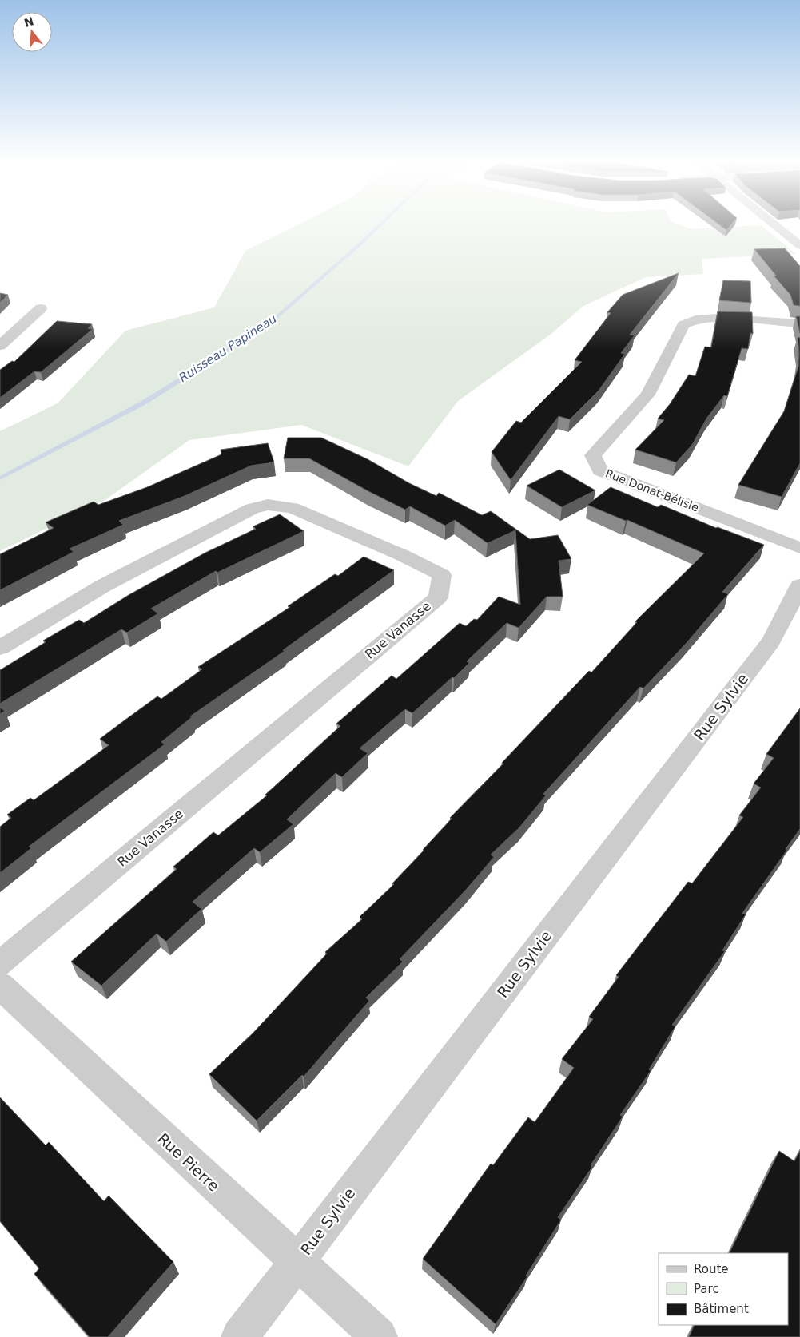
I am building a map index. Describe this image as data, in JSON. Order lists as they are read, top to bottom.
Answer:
{
  "streets": {
    "street": [
      "Rue Donat-Bélisle",
      "Rue Vanasse",
      "Rue Sylvie",
      "Rue Pierre"
    ]
  },
  "crossings": [
    ["Rue Sylvie", "Rue Pierre"]
  ],
  "water": ["Ruisseau Papineau"],
  "legend": ["Route", "Parc", "Bâtiment"],
  "north": "top"
}
